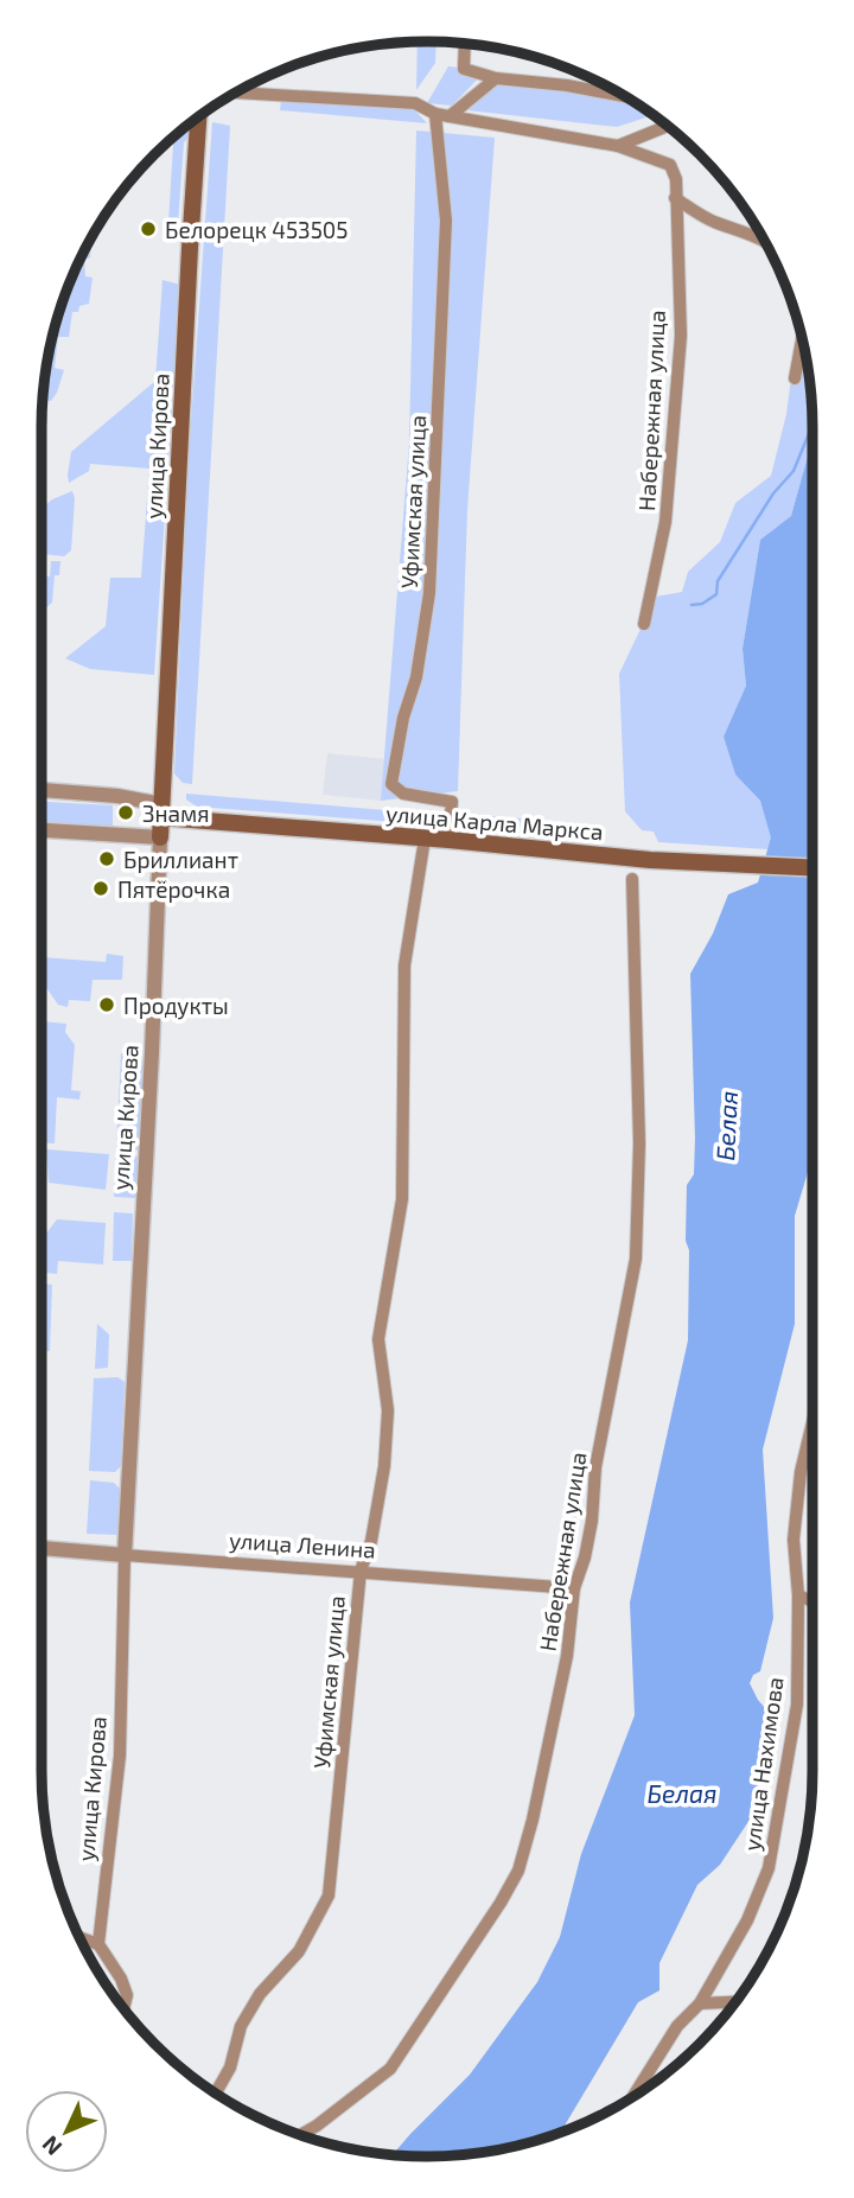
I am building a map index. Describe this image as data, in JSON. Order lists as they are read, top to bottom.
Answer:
{
  "streets": {
    "main road": ["улица Кирова", "улица Карла Маркса"],
    "street": [
      "Набережная улица",
      "Уфимская улица",
      "улица Ленина",
      "улица Нахимова"
    ]
  },
  "crossings": [
    ["Набережная улица", "улица Ленина"],
    ["улица Кирова", "улица Карла Маркса"],
    ["улица Кирова", "улица Ленина"],
    ["Уфимская улица", "улица Карла Маркса"],
    ["Уфимская улица", "улица Ленина"]
  ],
  "water": ["Белая"],
  "places": [
    "Белорецк 453505",
    "Знамя",
    "Бриллиант",
    "Пятёрочка",
    "Продукты"
  ],
  "north": "bottom left"
}
